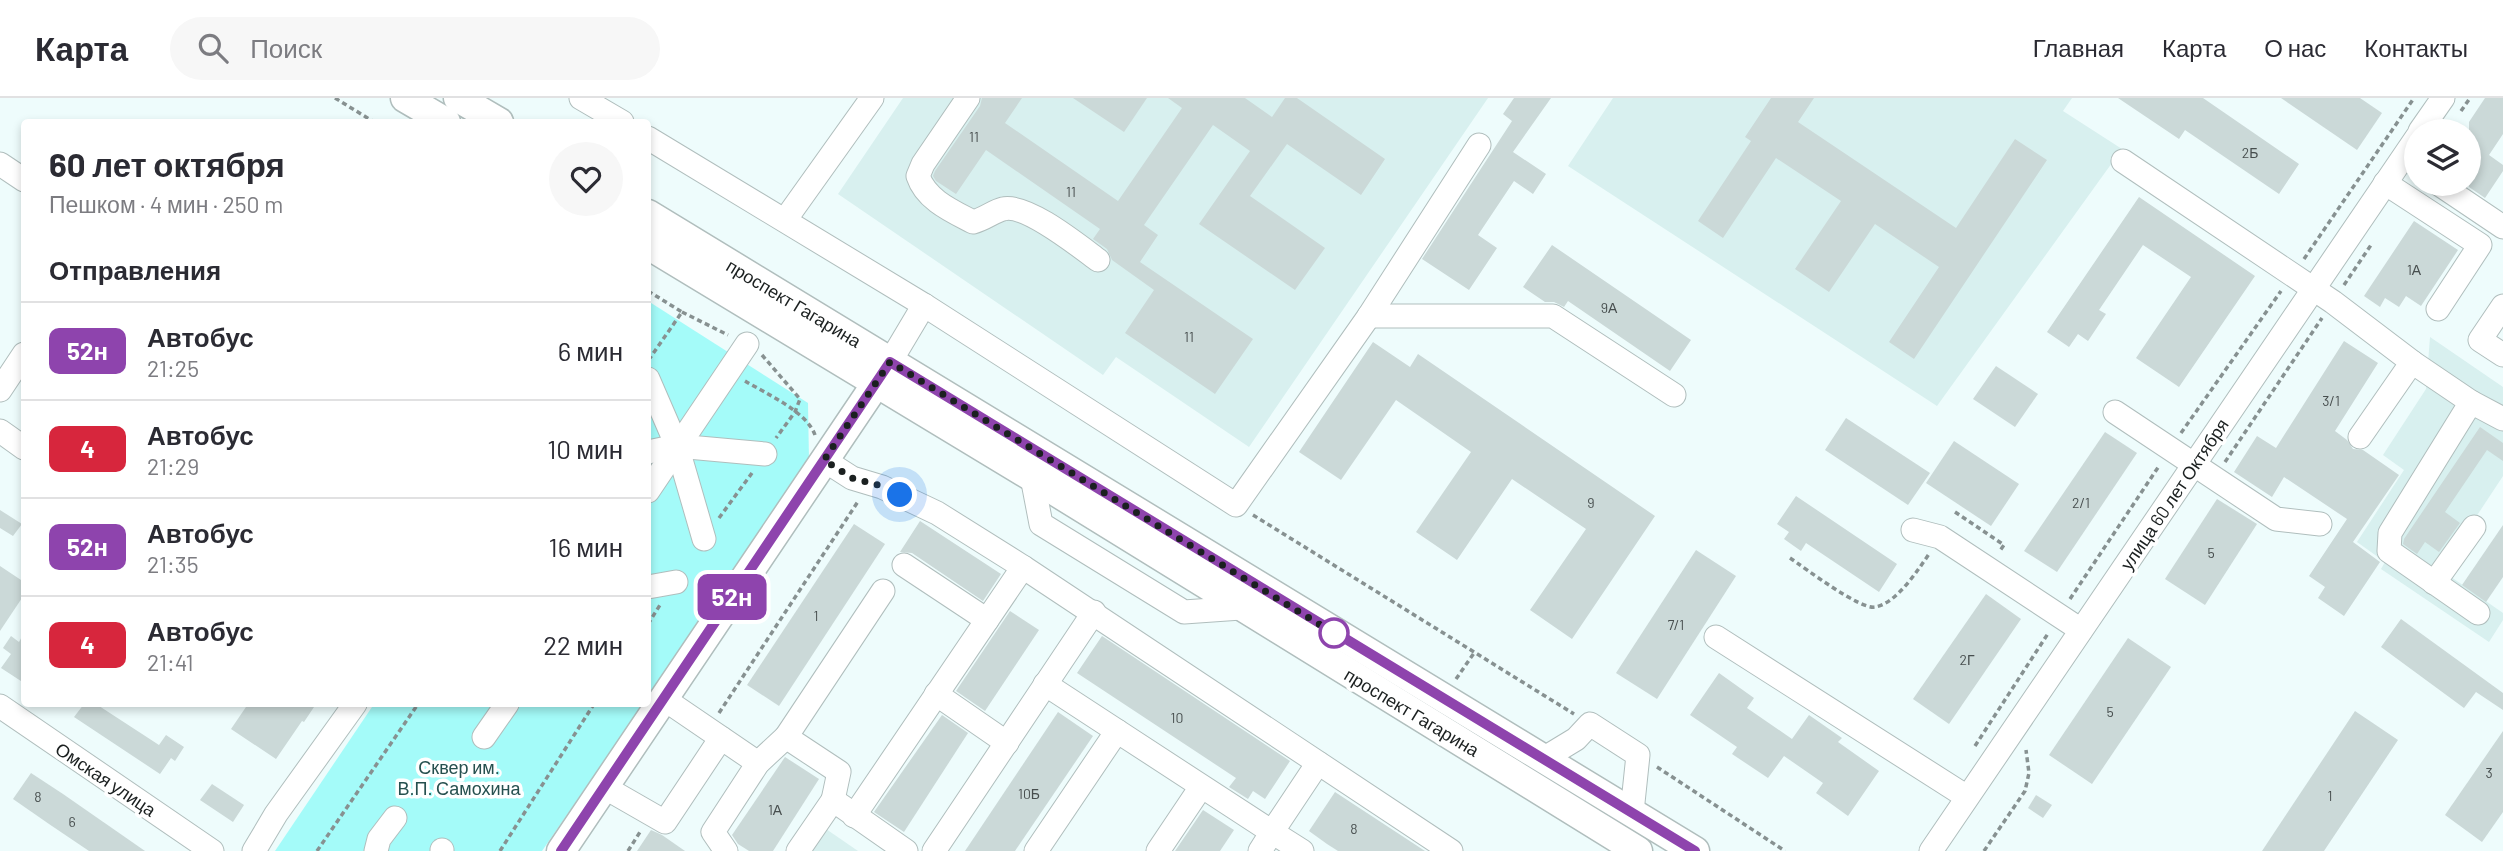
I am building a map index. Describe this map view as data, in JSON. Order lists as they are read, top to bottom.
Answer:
{
  "streets": {
    "main road": ["проспект Гагарина"],
    "street": ["улица 60 лет Октября", "Омская улица"]
  },
  "parks": ["Сквер им. В.П. Самохина"],
  "lines": ["bus line 52н"],
  "house_numbers": [
    "11",
    "2Б",
    "11",
    "1А",
    "9А",
    "11",
    "3/1",
    "9",
    "2/1",
    "5",
    "1",
    "7/1",
    "2Г",
    "5",
    "10",
    "3",
    "10Б",
    "1",
    "8",
    "1А",
    "6",
    "8"
  ],
  "page": {
    "header": "Карта",
    "search": "Поиск",
    "nav": [
      "Главная",
      "Карта",
      "О нас",
      "Контакты"
    ],
    "on_map": "52н",
    "heading": [
      ["60 лет октября", "Пешком · 4 мин · 250 m"],
      "Отправления"
    ],
    "list": [
      {
        "mark": "52н",
        "name": "Автобус",
        "note": "21:25",
        "value": "6 мин"
      },
      {
        "mark": "4",
        "name": "Автобус",
        "note": "21:29",
        "value": "10 мин"
      },
      {
        "mark": "52н",
        "name": "Автобус",
        "note": "21:35",
        "value": "16 мин"
      },
      {
        "mark": "4",
        "name": "Автобус",
        "note": "21:41",
        "value": "22 мин"
      }
    ]
  }
}
